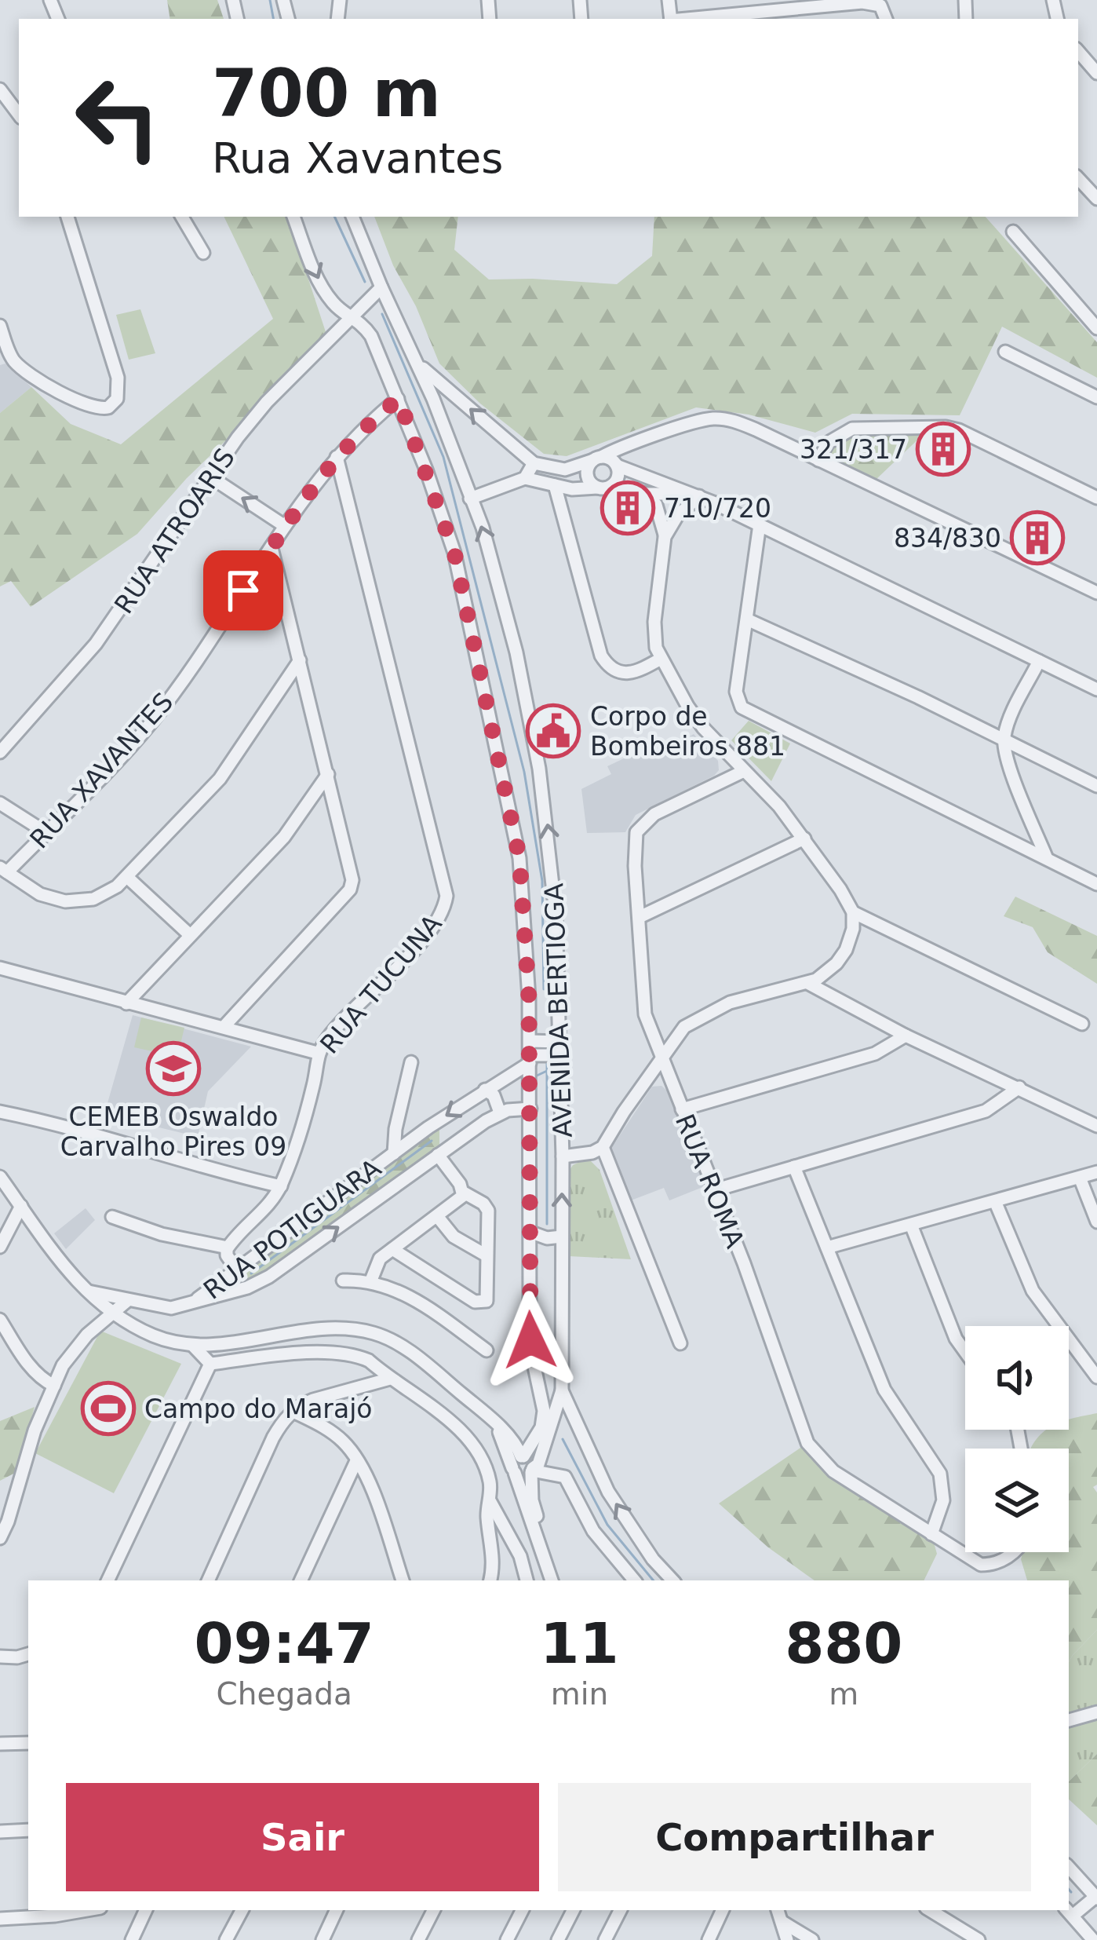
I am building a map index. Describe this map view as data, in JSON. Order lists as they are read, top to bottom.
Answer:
{
  "streets": {
    "street": [
      "RUA ATROARIS",
      "RUA XAVANTES",
      "RUA TUCUNA",
      "AVENIDA BERTIOGA",
      "RUA ROMA",
      "RUA POTIGUARA"
    ]
  },
  "crossings": [
    ["RUA ATROARIS", "AVENIDA BERTIOGA"],
    ["RUA XAVANTES", "RUA TUCUNA"],
    ["RUA XAVANTES", "AVENIDA BERTIOGA"],
    ["AVENIDA BERTIOGA", "RUA POTIGUARA"]
  ],
  "places": {
    "building": ["321/317", "710/720", "834/830"],
    "public building": ["Corpo de Bombeiros 881"],
    "school or university": ["CEMEB Oswaldo Carvalho Pires 09"],
    "sports": ["Campo do Marajó"]
  },
  "page": {
    "turn": ["700 m", "Rua Xavantes"],
    "eta": [
      "09:47",
      "Chegada",
      "11",
      "min",
      "880",
      "m"
    ],
    "buttons": ["Sair", "Compartilhar"]
  }
}
